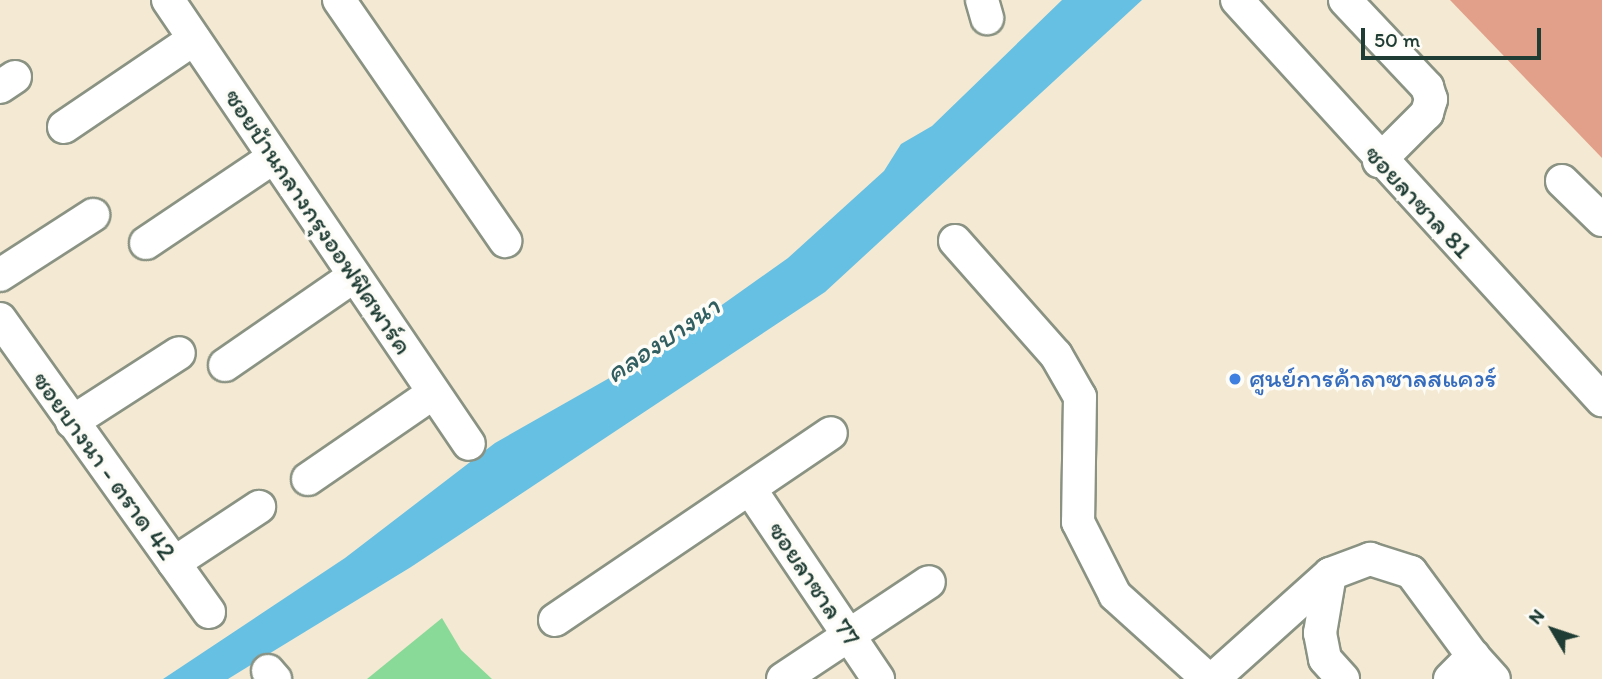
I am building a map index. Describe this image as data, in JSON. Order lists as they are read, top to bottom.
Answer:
{
  "streets": {
    "street": [
      "ซอยลาซาล 81",
      "ซอยบ้านกลางกรุงออฟฟิศพาร์ค",
      "ซอยบางนา - ตราด 42",
      "ซอยลาซาล 77"
    ]
  },
  "water": ["คลองบางนา"],
  "places": ["ศูนย์การค้าลาซาลสแควร์"],
  "scale_bar": "50 m",
  "north": "top left"
}
